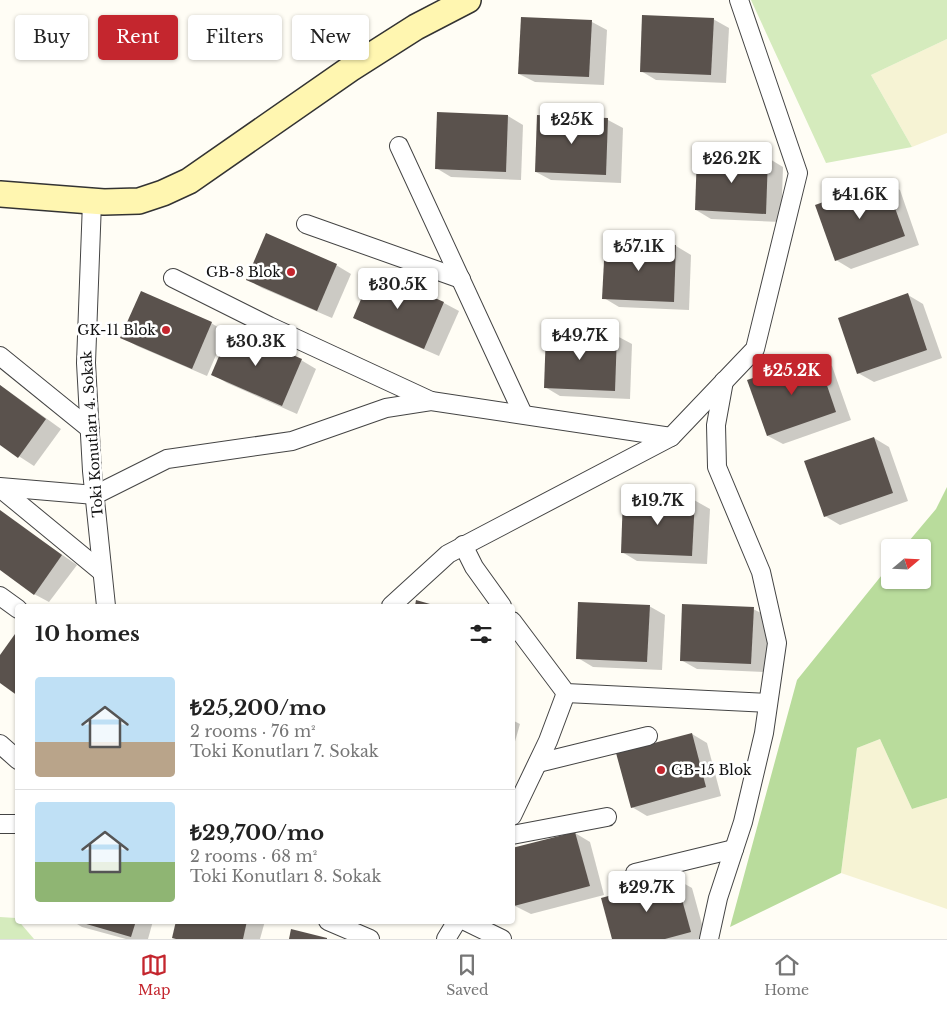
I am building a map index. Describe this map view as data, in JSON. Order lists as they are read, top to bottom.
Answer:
{
  "streets": {
    "street": ["Toki Konutları 4. Sokak"]
  },
  "places": ["GB-8 Blok", "GK-11 Blok", "GB-15 Blok"],
  "north": "right",
  "page": {
    "chip": [
      "Buy",
      "Rent",
      "Filters",
      "New"
    ],
    "price": [
      "₺25K",
      "₺26.2K",
      "₺41.6K",
      "₺57.1K",
      "₺30.5K",
      "₺49.7K",
      "₺30.3K",
      "₺25.2K",
      "₺19.7K",
      "₺29.7K"
    ],
    "heading": "10 homes",
    "list": [
      {
        "name": "₺25,200/mo",
        "note": "2 rooms · 76 m² · Toki Konutları 7. Sokak"
      },
      {
        "name": "₺29,700/mo",
        "note": "2 rooms · 68 m² · Toki Konutları 8. Sokak"
      }
    ],
    "tabs": ["Map", "Saved", "Home"]
  }
}
